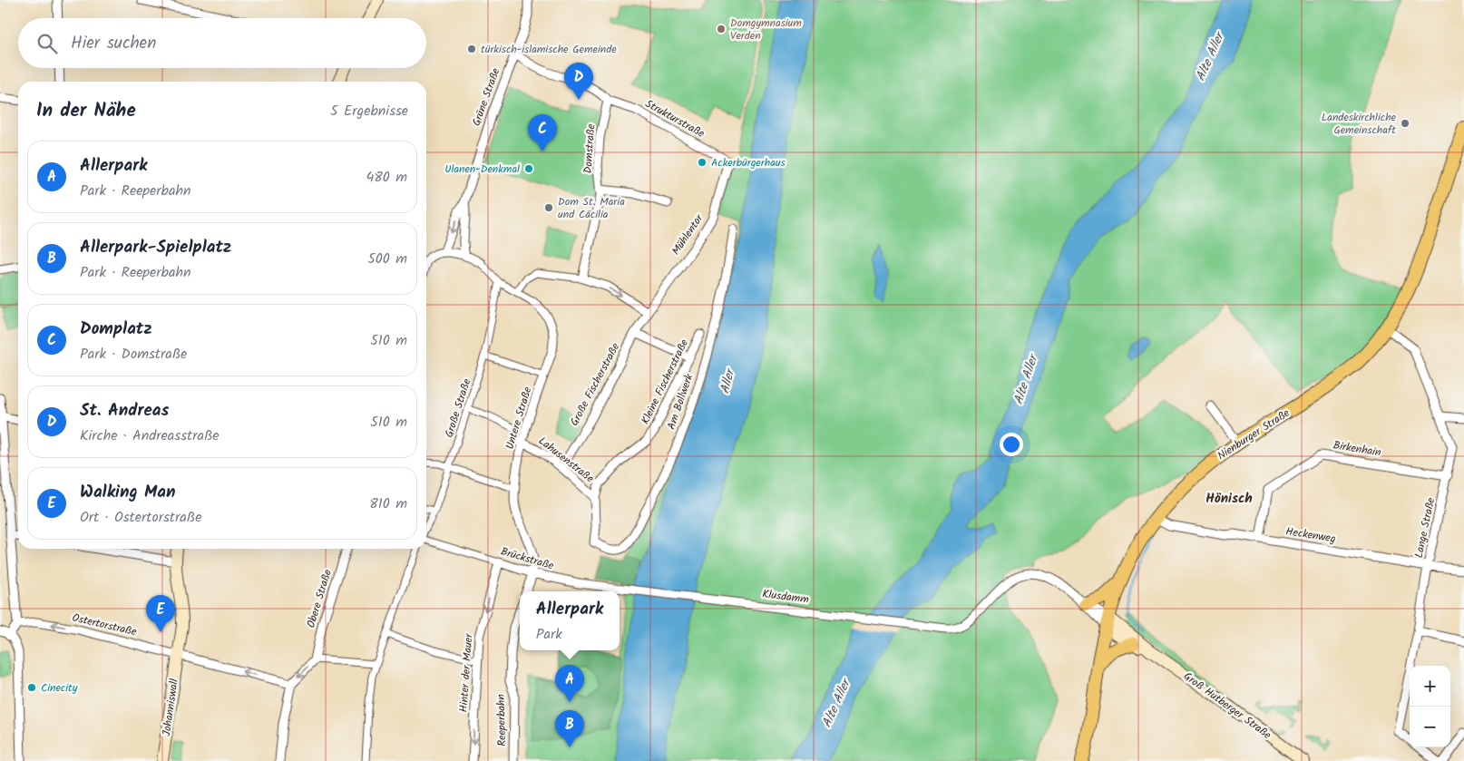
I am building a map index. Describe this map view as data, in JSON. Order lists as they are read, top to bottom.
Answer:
{
  "streets": {
    "main road": ["Nienburger Straße", "Groß Hutberger Straße", "Johanniswall"],
    "street": [
      "Grüne Straße",
      "Strukturstraße",
      "Domstraße",
      "Mühlentor",
      "Kleine Fischerstraße",
      "Große Fischerstraße",
      "Am Bollwerk",
      "Große Straße",
      "Untere Straße",
      "Birkenhain",
      "Lahusenstraße",
      "Lange Straße",
      "Heckenweg",
      "Brückstraße",
      "Klusdamm",
      "Obere Straße",
      "Ostertorstraße",
      "Hinter der Mauer",
      "Reeperbahn"
    ]
  },
  "crossings": [
    ["Strukturstraße", "Domstraße"],
    ["Strukturstraße", "Mühlentor"],
    ["Mühlentor", "Große Fischerstraße"],
    ["Kleine Fischerstraße", "Am Bollwerk"],
    ["Kleine Fischerstraße", "Lahusenstraße"],
    ["Große Fischerstraße", "Lahusenstraße"],
    ["Am Bollwerk", "Lahusenstraße"],
    ["Untere Straße", "Lahusenstraße"],
    ["Untere Straße", "Brückstraße"],
    ["Nienburger Straße", "Lange Straße"],
    ["Nienburger Straße", "Heckenweg"],
    ["Nienburger Straße", "Groß Hutberger Straße"],
    ["Birkenhain", "Lange Straße"],
    ["Birkenhain", "Heckenweg"],
    ["Lange Straße", "Heckenweg"],
    ["Brückstraße", "Klusdamm"],
    ["Brückstraße", "Hinter der Mauer"],
    ["Klusdamm", "Groß Hutberger Straße"],
    ["Ostertorstraße", "Johanniswall"]
  ],
  "one_way": ["Ostertorstraße", "Hinter der Mauer"],
  "districts": ["Hönisch"],
  "water": ["Alte Aller", "Aller"],
  "places": [
    "Domgymnasium Verden",
    "türkisch-islamische Gemeinde",
    "Landeskirchliche Gemeinschaft",
    "Ackerbürgerhaus",
    "Ulanen-Denkmal",
    "Dom St. Maria und Cäcilia",
    "Cinecity"
  ],
  "page": {
    "search": "Hier suchen",
    "pins": [
      "D",
      "C",
      "E",
      "A",
      "B"
    ],
    "heading": ["In der Nähe", "5 Ergebnisse"],
    "list": [
      {
        "mark": "A",
        "name": "Allerpark",
        "note": "Park · Reeperbahn",
        "value": "480 m"
      },
      {
        "mark": "B",
        "name": "Allerpark-Spielplatz",
        "note": "Park · Reeperbahn",
        "value": "500 m"
      },
      {
        "mark": "C",
        "name": "Domplatz",
        "note": "Park · Domstraße",
        "value": "510 m"
      },
      {
        "mark": "D",
        "name": "St. Andreas",
        "note": "Kirche · Andreasstraße",
        "value": "510 m"
      },
      {
        "mark": "E",
        "name": "Walking Man",
        "note": "Ort · Ostertorstraße",
        "value": "810 m"
      }
    ],
    "popup": ["Allerpark", "Park"],
    "map_buttons": ["+", "−"]
  }
}
